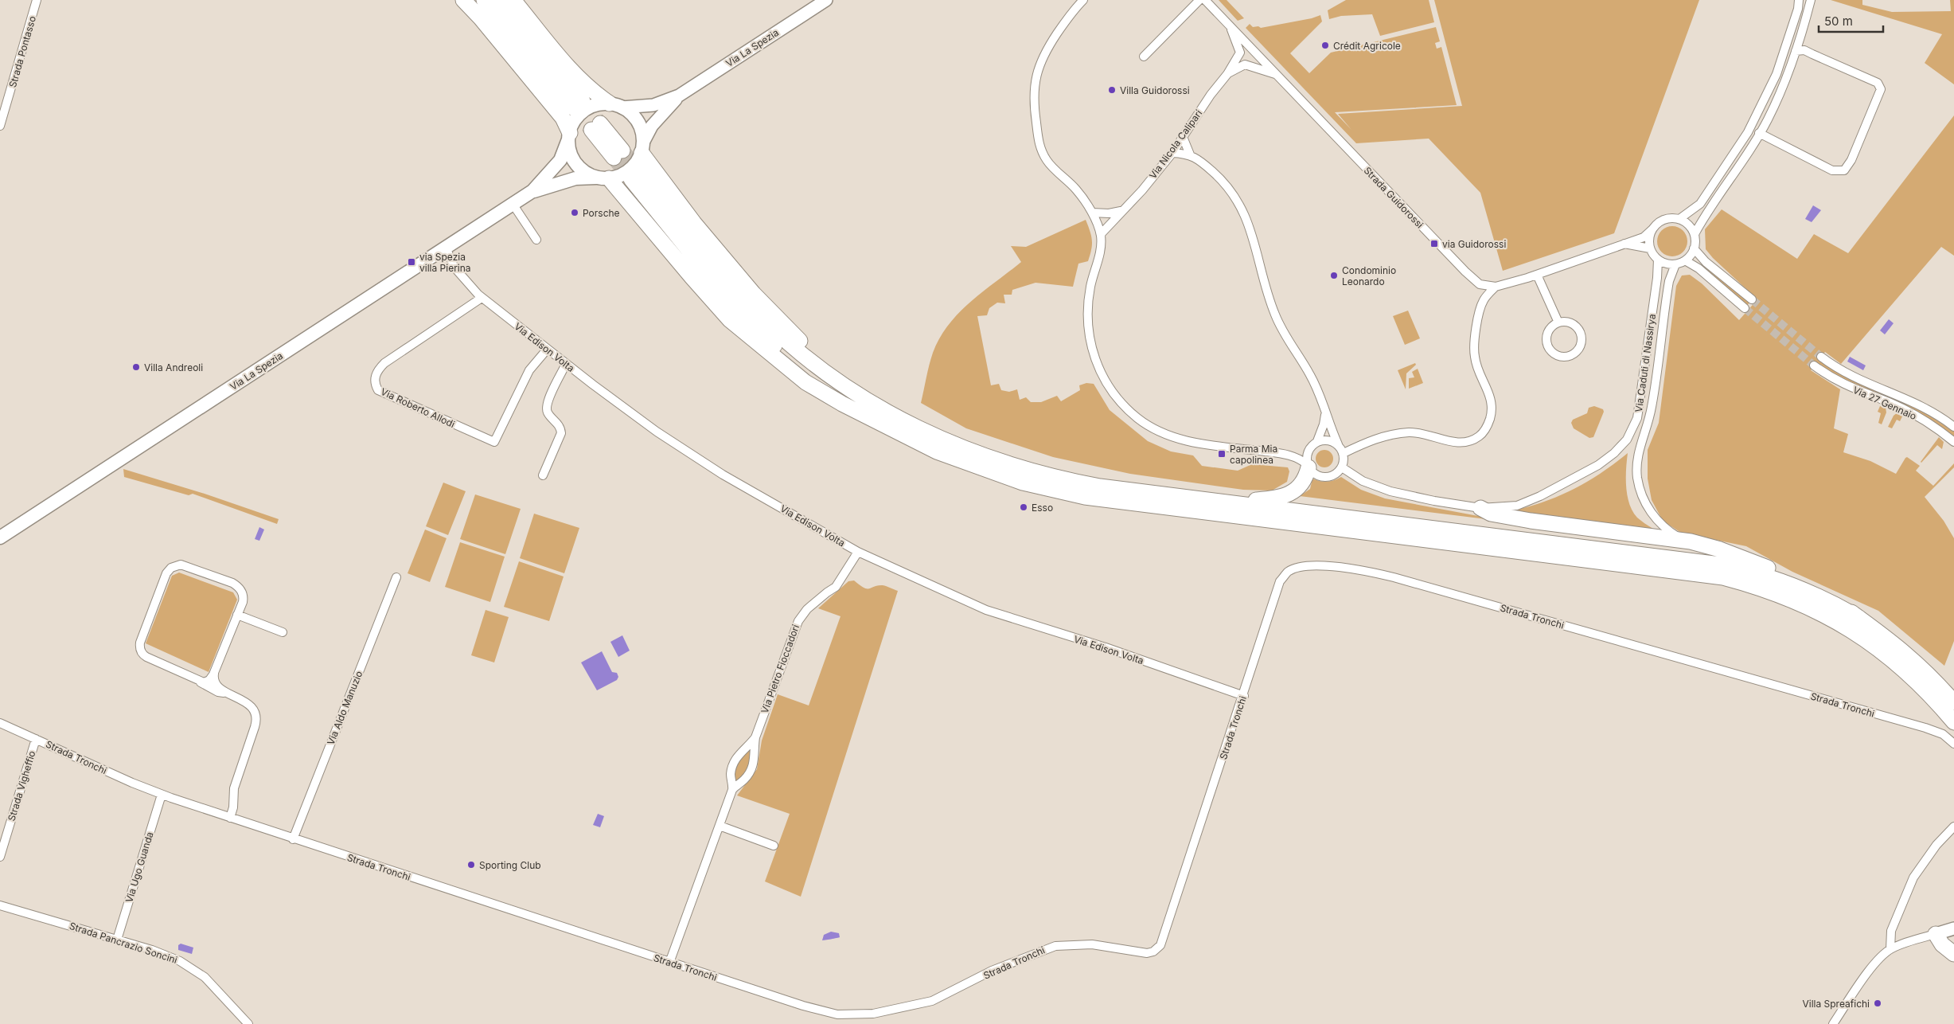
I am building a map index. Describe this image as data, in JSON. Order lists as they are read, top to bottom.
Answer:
{
  "streets": {
    "main road": ["Via La Spezia"],
    "street": [
      "Strada Pontasso",
      "Via Nicola Calipari",
      "Strada Guidorossi",
      "Via Edison Volta",
      "Via Caduti di Nassirya",
      "Via 27 Gennaio",
      "Via Roberto Allodi",
      "Strada Tronchi",
      "Via Pietro Fioccadori",
      "Via Aldo Manuzio",
      "Strada Vigheffio",
      "Via Ugo Guanda",
      "Strada Pancrazio Soncini"
    ]
  },
  "crossings": [
    ["Via La Spezia", "Via Edison Volta"],
    ["Via Nicola Calipari", "Strada Guidorossi"],
    ["Via Edison Volta", "Via Roberto Allodi"],
    ["Via Edison Volta", "Strada Tronchi"],
    ["Via Edison Volta", "Via Pietro Fioccadori"],
    ["Strada Tronchi", "Via Pietro Fioccadori"],
    ["Strada Tronchi", "Via Aldo Manuzio"],
    ["Strada Tronchi", "Strada Vigheffio"],
    ["Strada Tronchi", "Via Ugo Guanda"],
    ["Via Ugo Guanda", "Strada Pancrazio Soncini"]
  ],
  "places": {
    "other": [
      "Crédit Agricole",
      "Villa Guidorossi",
      "Porsche",
      "Condominio Leonardo",
      "Villa Andreoli",
      "Esso",
      "Sporting Club",
      "Villa Spreafichi"
    ],
    "transit": ["via Guidorossi", "via Spezia villa Pierina", "Parma Mia capolinea"]
  },
  "scale_bar": "50 m"
}
